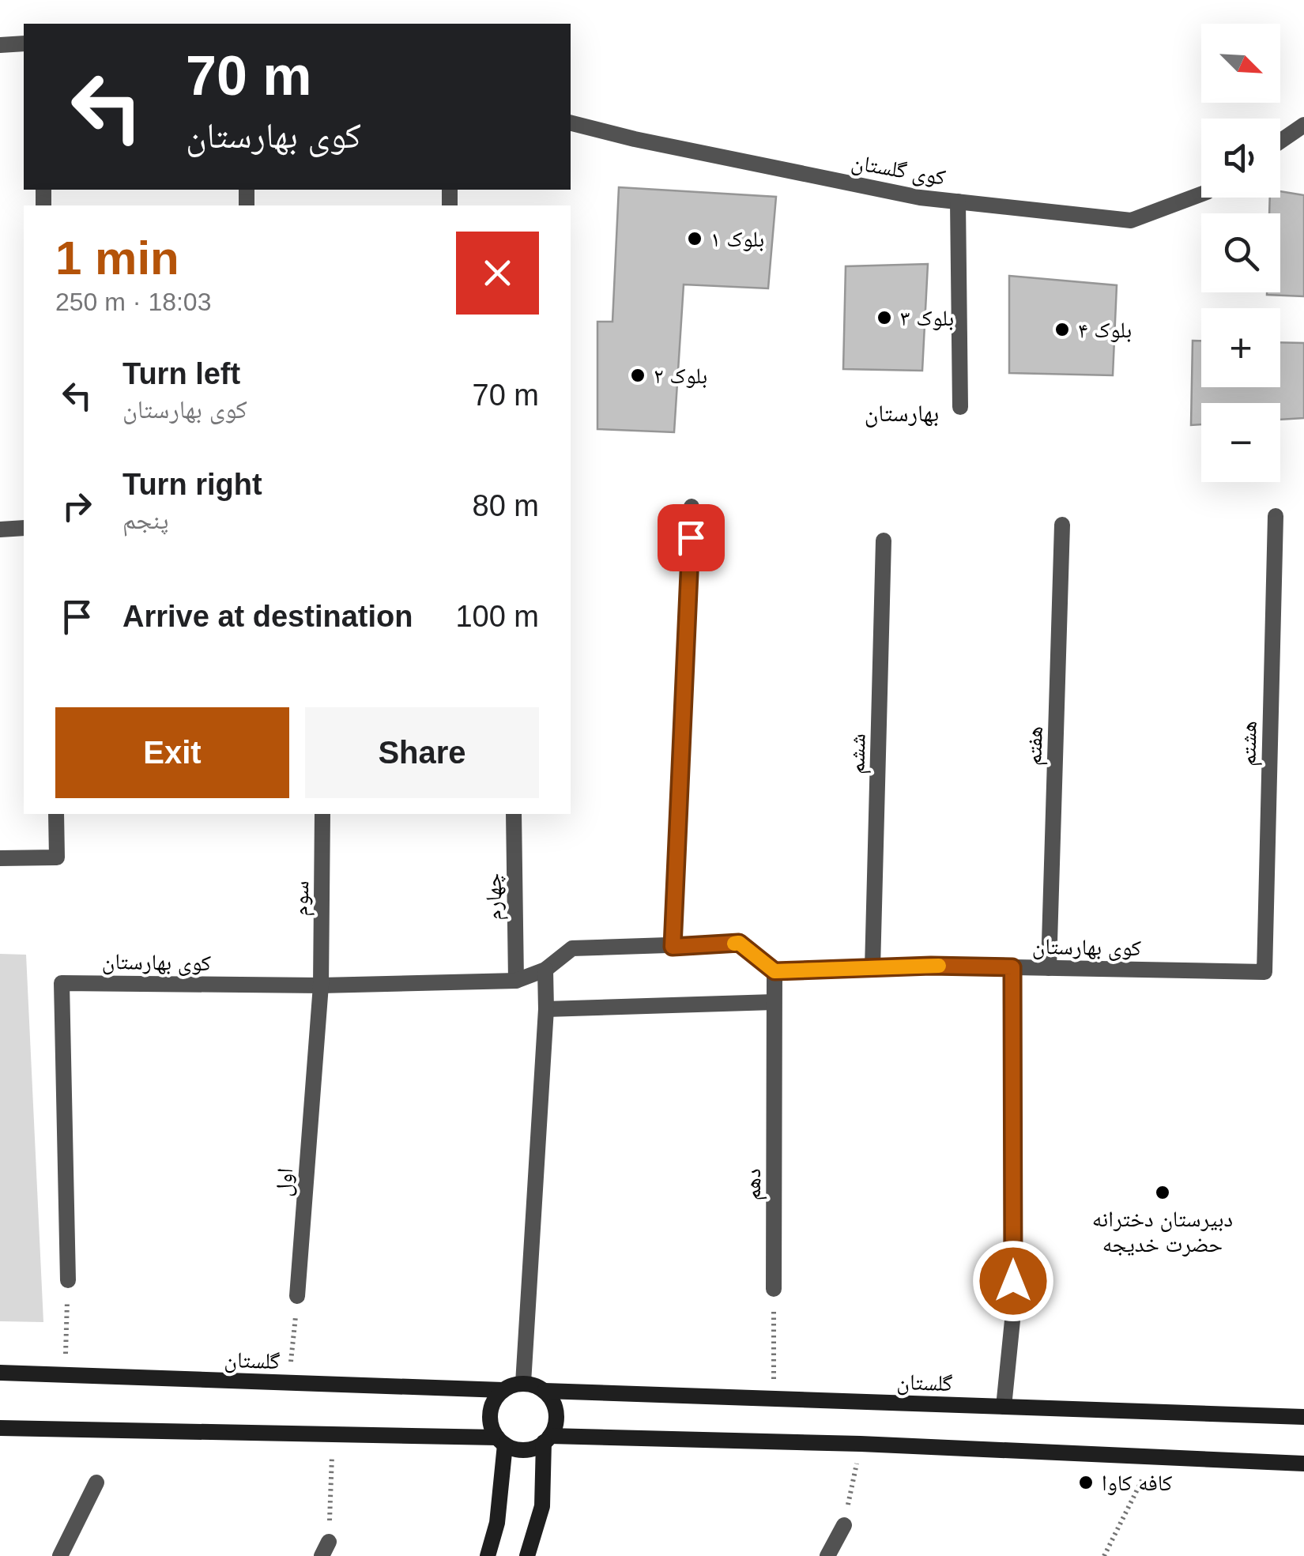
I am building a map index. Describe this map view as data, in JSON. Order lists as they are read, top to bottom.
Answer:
{
  "streets": {
    "main road": ["گلستان"],
    "street": [
      "کوی گلستان",
      "هشتم",
      "هفتم",
      "ششم",
      "چهارم",
      "سوم",
      "کوی بهارستان",
      "اول",
      "دهم"
    ]
  },
  "crossings": [
    ["هشتم", "کوی بهارستان"],
    ["هفتم", "کوی بهارستان"],
    ["ششم", "کوی بهارستان"],
    ["چهارم", "کوی بهارستان"],
    ["سوم", "کوی بهارستان"],
    ["سوم", "اول"],
    ["کوی بهارستان", "اول"],
    ["کوی بهارستان", "دهم"]
  ],
  "districts": ["بهارستان"],
  "places": [
    "بلوک ۱",
    "بلوک ۳",
    "بلوک ۴",
    "بلوک ۲",
    "دبیرستان دخترانه حضرت خدیجه",
    "کافه کاوا"
  ],
  "north": "bottom right",
  "page": {
    "map_buttons": ["+", "−"],
    "turn": ["70 m", "کوی بهارستان"],
    "heading": ["1 min", "250 m · 18:03"],
    "list": [
      {
        "name": "Turn left",
        "note": "کوی بهارستان",
        "value": "70 m"
      },
      {
        "name": "Turn right",
        "note": "پنجم",
        "value": "80 m"
      },
      {
        "name": "Arrive at destination",
        "value": "100 m"
      }
    ],
    "buttons": ["Exit", "Share"]
  }
}
